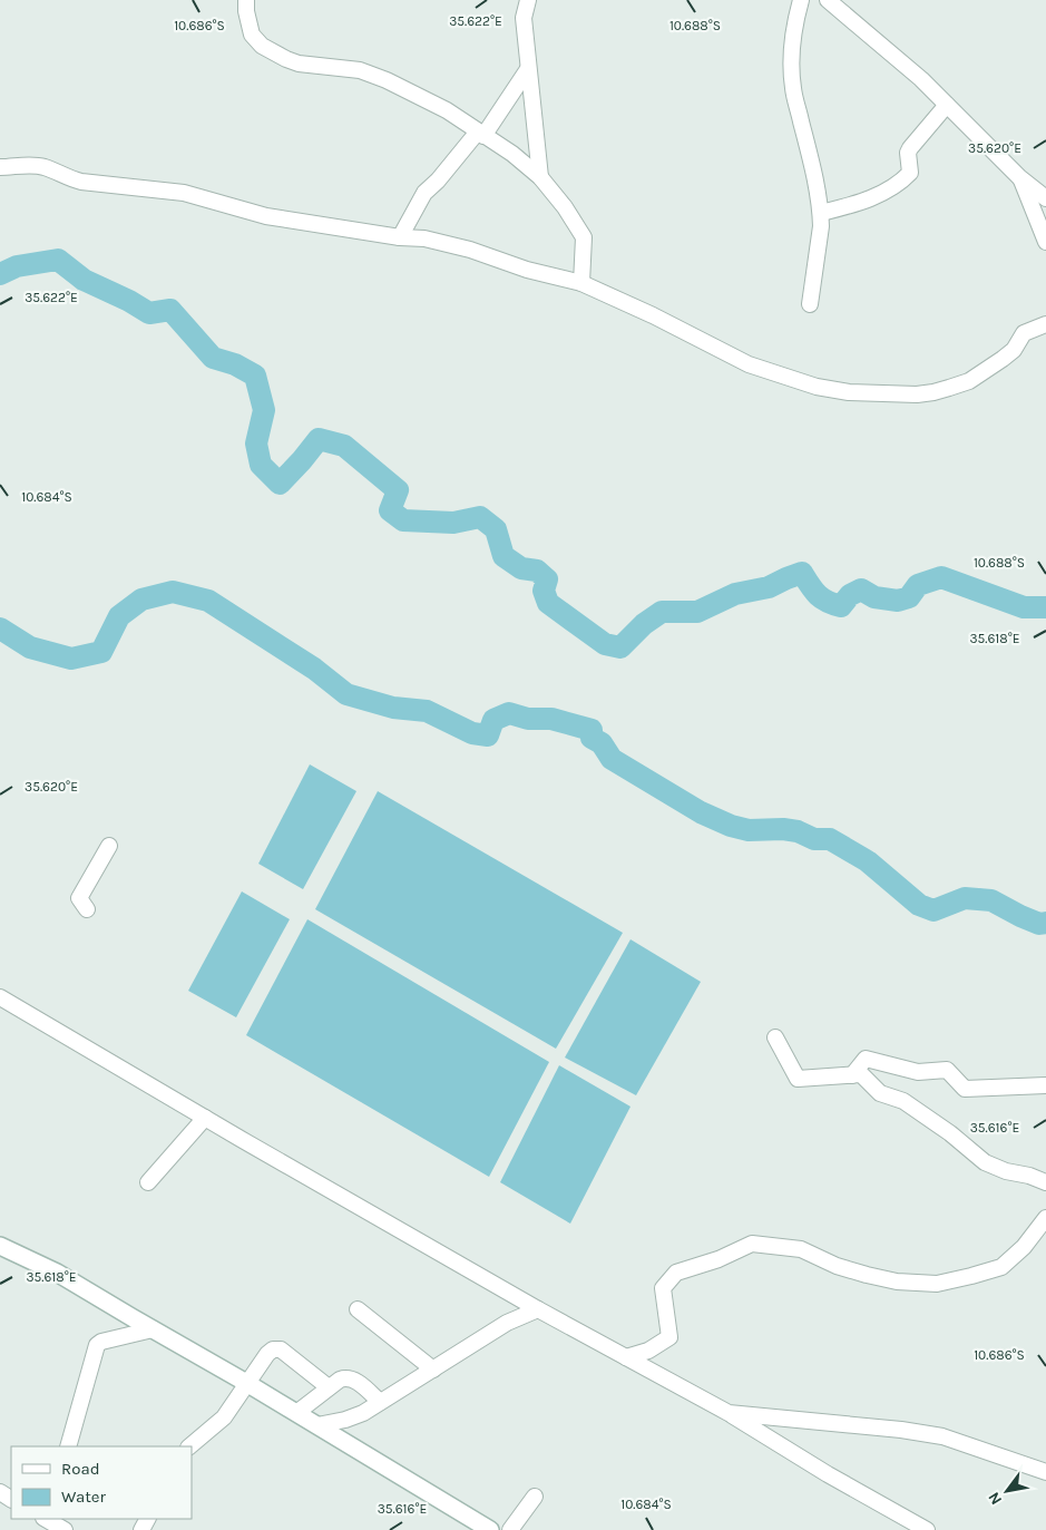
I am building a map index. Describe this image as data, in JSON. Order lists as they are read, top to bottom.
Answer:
{
  "legend": ["Road", "Water"],
  "north": "bottom left",
  "coordinates": [
    "35.622°E",
    "10.686°S",
    "10.688°S",
    "35.620°E",
    "10.684°S",
    "35.618°E",
    "35.616°E"
  ]
}
